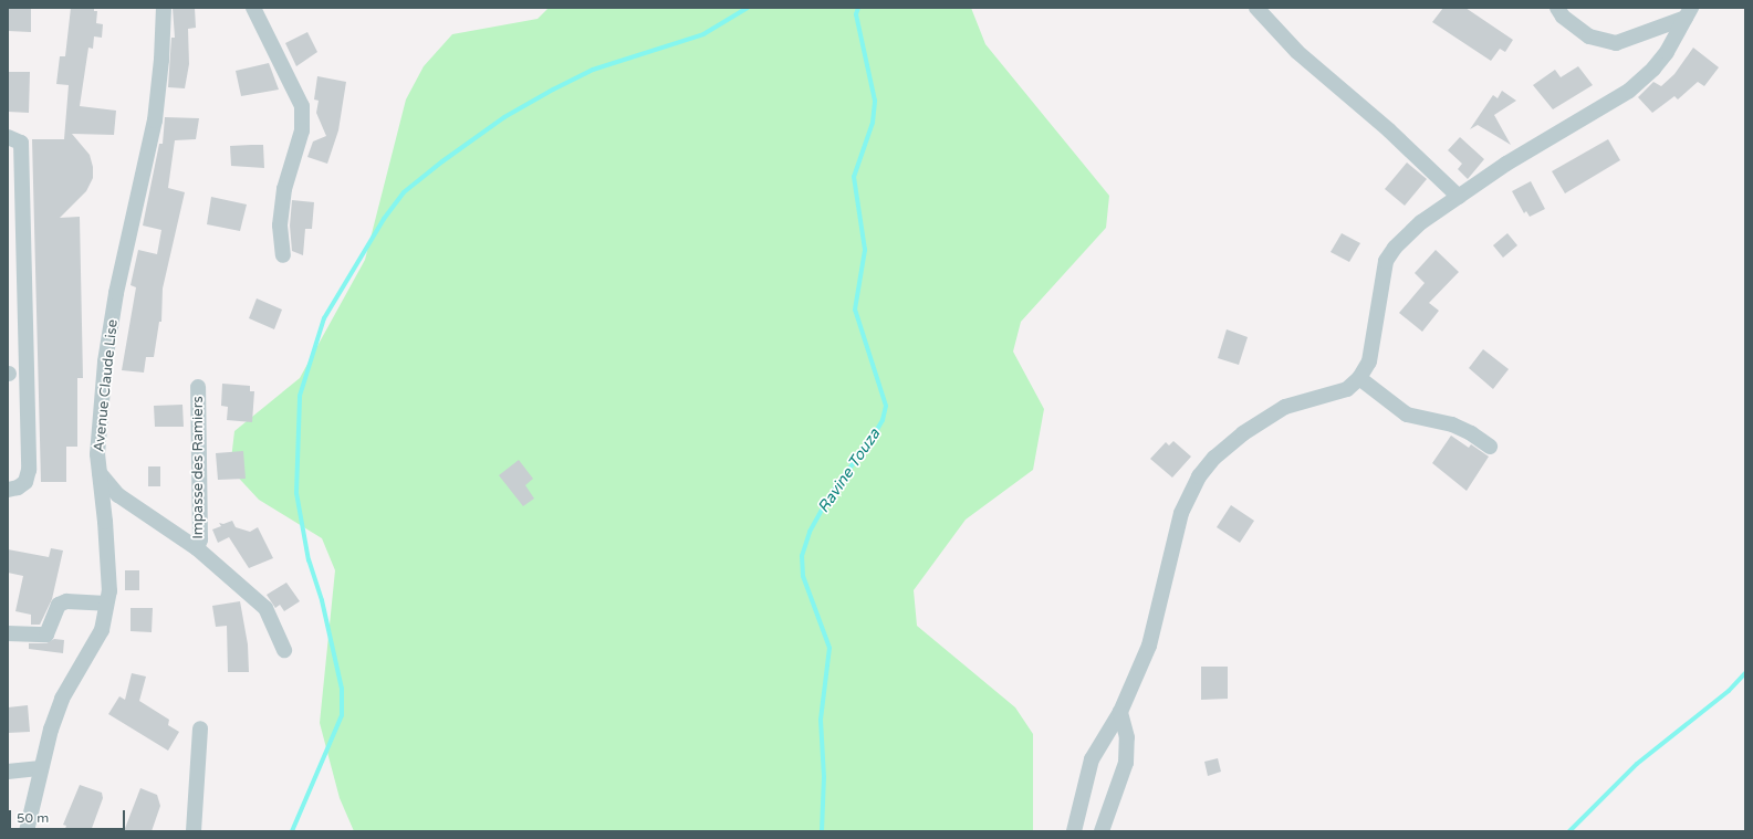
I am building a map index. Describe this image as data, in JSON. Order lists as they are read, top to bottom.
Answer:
{
  "streets": {
    "street": ["Avenue Claude Lise", "Impasse des Ramiers"]
  },
  "crossings": [
    ["Avenue Claude Lise", "Impasse des Ramiers"]
  ],
  "water": ["Ravine Touza"],
  "scale_bar": "50 m"
}
